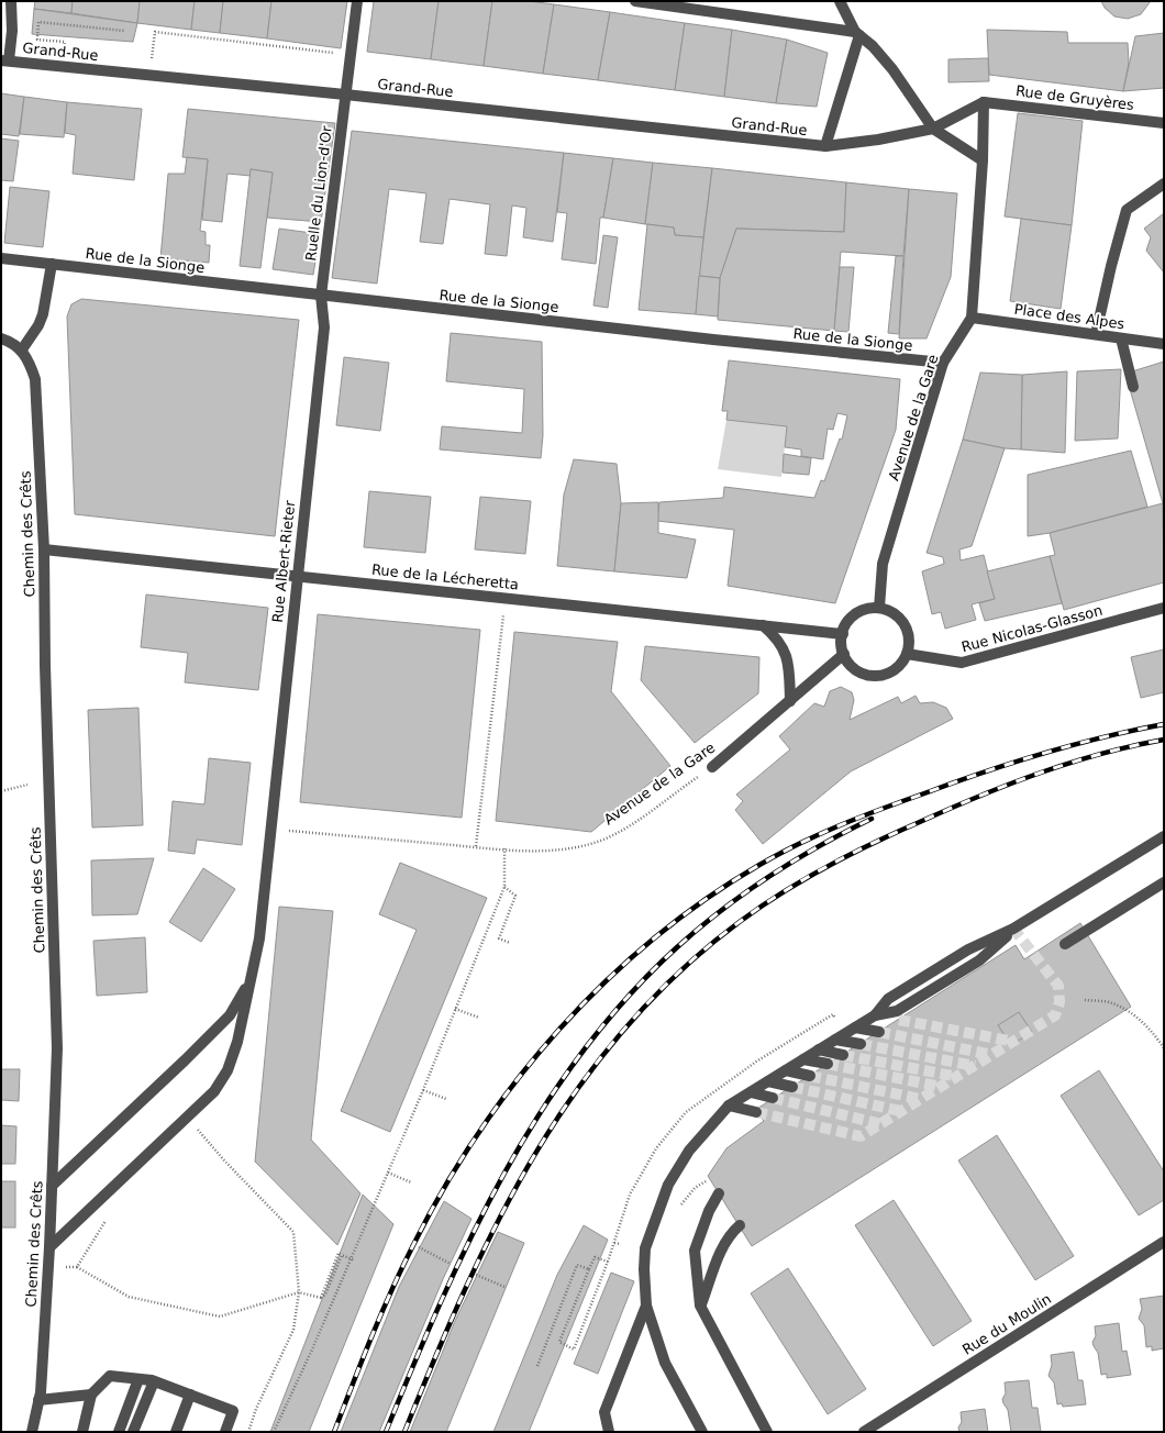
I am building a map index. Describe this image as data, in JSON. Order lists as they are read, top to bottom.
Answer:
{
  "streets": {
    "street": [
      "Grand-Rue",
      "Rue de Gruyères",
      "Ruelle du Lion-d'Or",
      "Rue de la Sionge",
      "Place des Alpes",
      "Avenue de la Gare",
      "Chemin des Crêts",
      "Rue Albert-Rieter",
      "Rue de la Lécheretta",
      "Rue Nicolas-Glasson",
      "Rue du Moulin"
    ]
  },
  "crossings": [
    ["Grand-Rue", "Rue de Gruyères"],
    ["Grand-Rue", "Ruelle du Lion-d'Or"],
    ["Grand-Rue", "Avenue de la Gare"],
    ["Rue de Gruyères", "Avenue de la Gare"],
    ["Ruelle du Lion-d'Or", "Rue de la Sionge"],
    ["Ruelle du Lion-d'Or", "Rue Albert-Rieter"],
    ["Rue de la Sionge", "Avenue de la Gare"],
    ["Rue de la Sionge", "Rue Albert-Rieter"],
    ["Place des Alpes", "Avenue de la Gare"],
    ["Avenue de la Gare", "Rue Albert-Rieter"],
    ["Avenue de la Gare", "Rue de la Lécheretta"],
    ["Avenue de la Gare", "Rue Nicolas-Glasson"],
    ["Chemin des Crêts", "Rue Albert-Rieter"],
    ["Chemin des Crêts", "Rue de la Lécheretta"],
    ["Rue Albert-Rieter", "Rue de la Lécheretta"],
    ["Rue de la Lécheretta", "Rue Nicolas-Glasson"]
  ]
}
